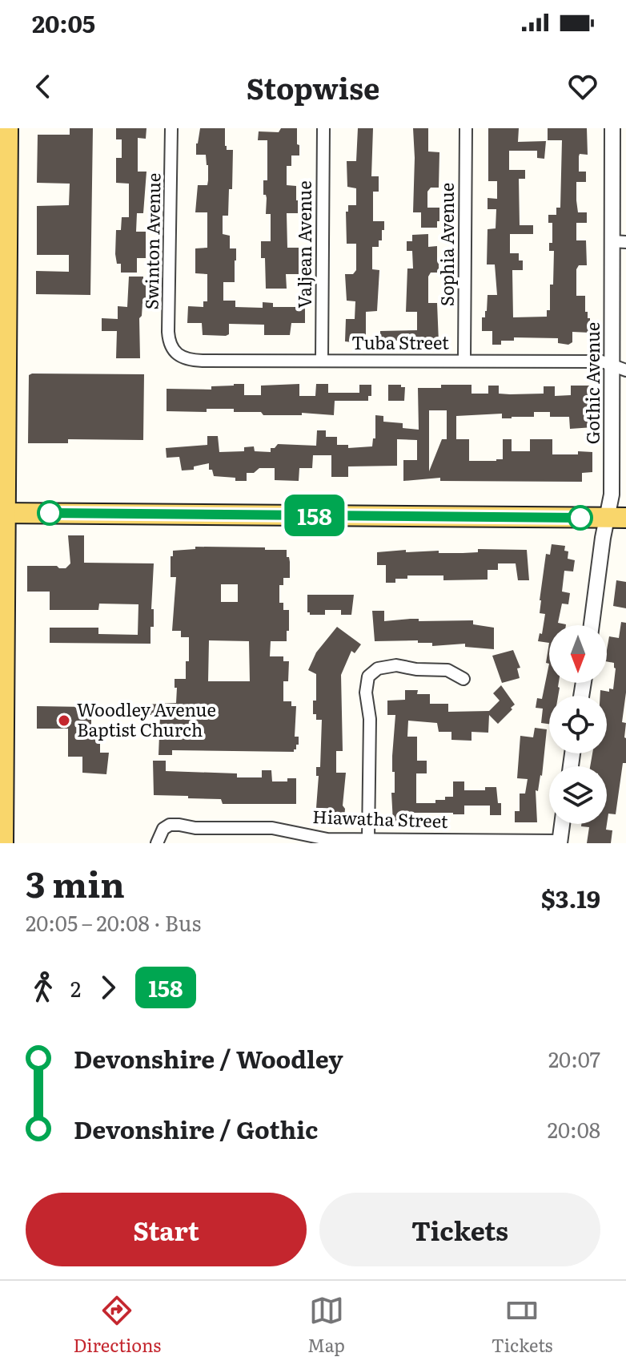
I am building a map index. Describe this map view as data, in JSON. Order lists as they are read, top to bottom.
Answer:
{
  "streets": {
    "street": [
      "Swinton Avenue",
      "Valjean Avenue",
      "Sophia Avenue",
      "Tuba Street",
      "Gothic Avenue",
      "Hiawatha Street"
    ]
  },
  "crossings": [
    ["Swinton Avenue", "Tuba Street"],
    ["Valjean Avenue", "Tuba Street"],
    ["Sophia Avenue", "Tuba Street"],
    ["Tuba Street", "Gothic Avenue"]
  ],
  "places": ["Woodley Avenue Baptist Church"],
  "lines": ["bus line 158"],
  "north": "bottom",
  "page": {
    "status": "20:05",
    "header": "Stopwise",
    "on_map": "158",
    "heading": ["3 min", "20:05 – 20:08 · Bus", "$3.19"],
    "legs": ["2", "158"],
    "list": [
      {
        "name": "Devonshire / Woodley",
        "value": "20:07"
      },
      {
        "name": "Devonshire / Gothic",
        "value": "20:08"
      }
    ],
    "buttons": ["Start", "Tickets"],
    "tabs": ["Directions", "Map", "Tickets"]
  }
}
